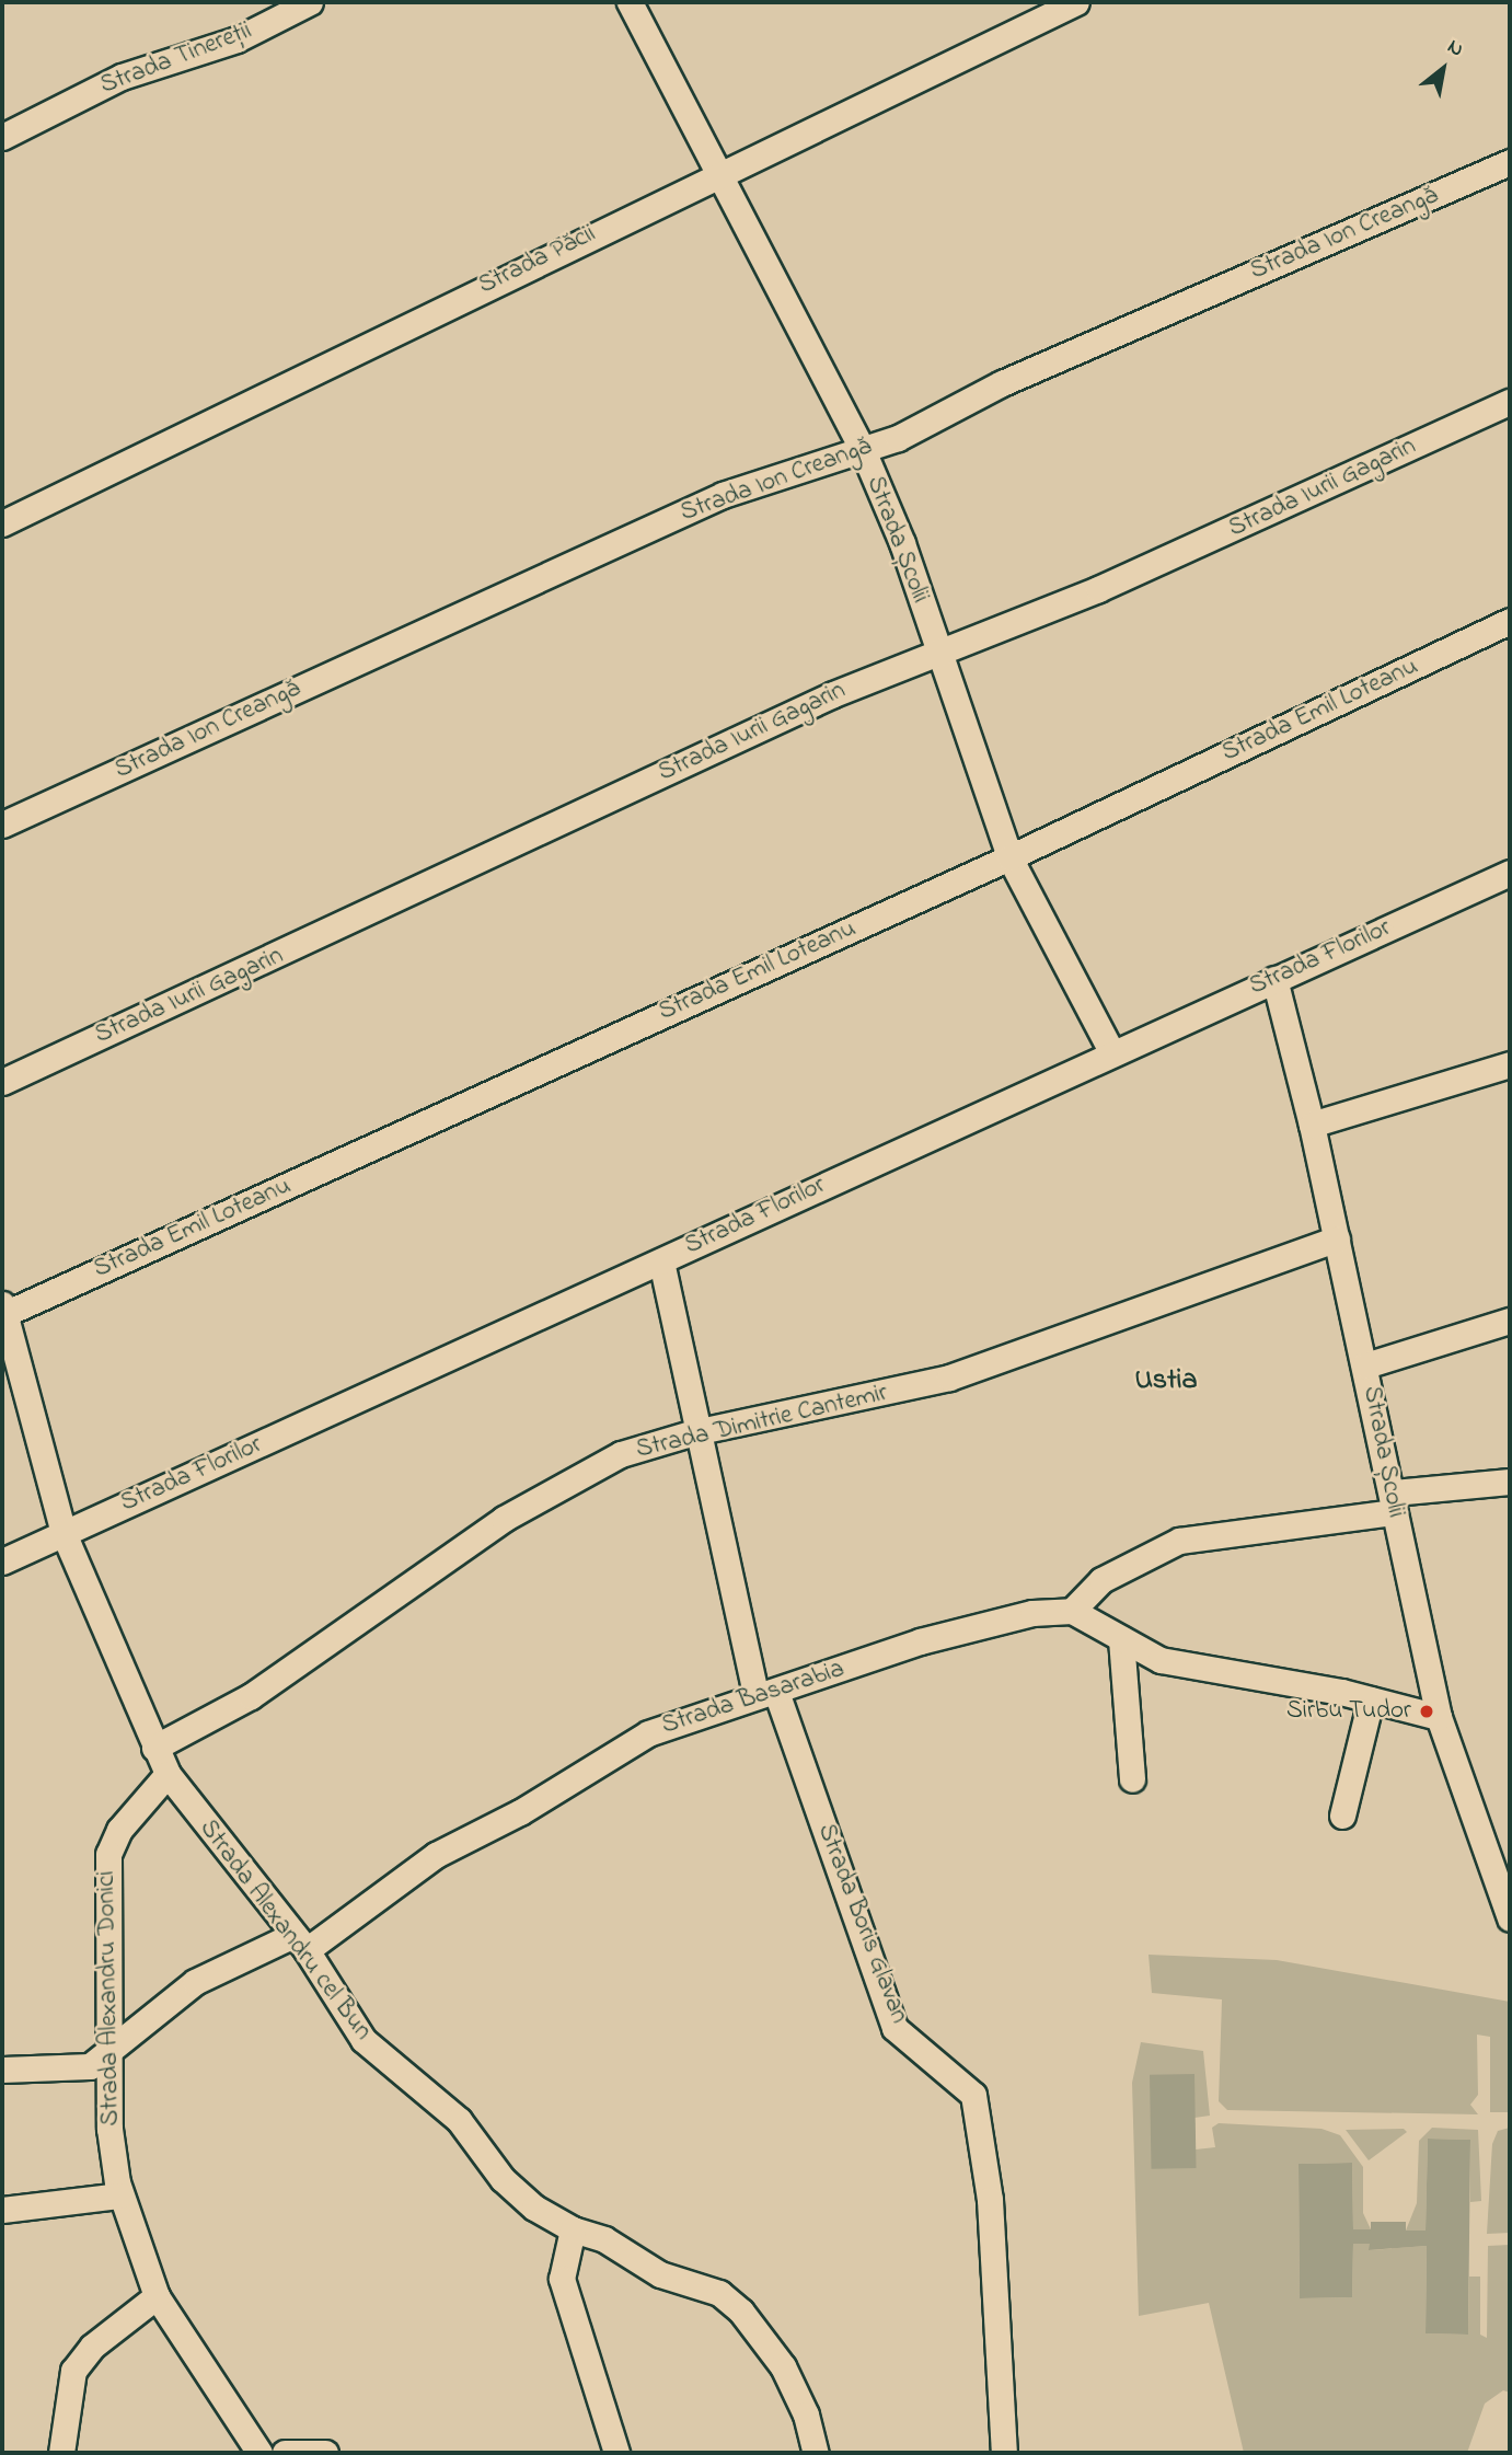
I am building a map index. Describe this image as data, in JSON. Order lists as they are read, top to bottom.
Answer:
{
  "streets": {
    "street": [
      "Strada Tinereții",
      "Strada Ion Creangă",
      "Strada Păcii",
      "Strada Iurii Gagarin",
      "Strada Școlii",
      "Strada Emil Loteanu",
      "Strada Florilor",
      "Strada Dimitrie Cantemir",
      "Strada Basarabia",
      "Strada Boris Glavan",
      "Strada Alexandru cel Bun",
      "Strada Alexandru Donici"
    ]
  },
  "crossings": [
    ["Strada Ion Creangă", "Strada Școlii"],
    ["Strada Păcii", "Strada Școlii"],
    ["Strada Iurii Gagarin", "Strada Școlii"],
    ["Strada Școlii", "Strada Emil Loteanu"],
    ["Strada Școlii", "Strada Florilor"],
    ["Strada Școlii", "Strada Dimitrie Cantemir"],
    ["Strada Emil Loteanu", "Strada Alexandru cel Bun"],
    ["Strada Florilor", "Strada Boris Glavan"],
    ["Strada Florilor", "Strada Alexandru cel Bun"],
    ["Strada Dimitrie Cantemir", "Strada Boris Glavan"],
    ["Strada Dimitrie Cantemir", "Strada Alexandru cel Bun"],
    ["Strada Basarabia", "Strada Boris Glavan"],
    ["Strada Basarabia", "Strada Alexandru cel Bun"],
    ["Strada Basarabia", "Strada Alexandru Donici"],
    ["Strada Alexandru cel Bun", "Strada Alexandru Donici"]
  ],
  "districts": ["Ustia"],
  "places": ["Sirbu Tudor"],
  "north": "top right"
}
